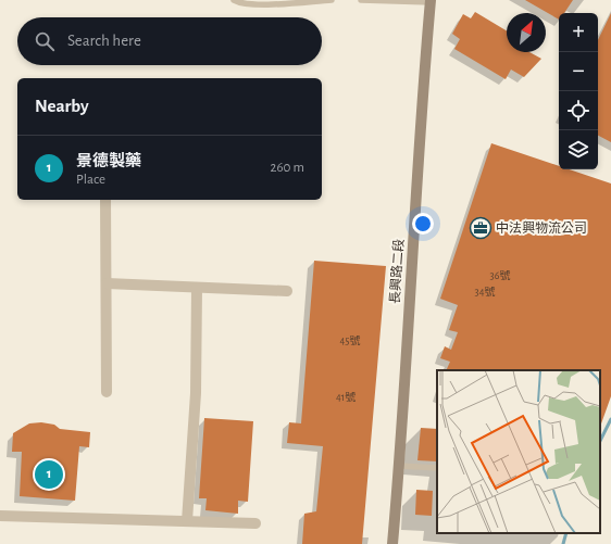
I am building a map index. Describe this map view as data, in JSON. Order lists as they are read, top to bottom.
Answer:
{
  "streets": {
    "street": ["長興路二段"]
  },
  "places": {
    "office": ["中法興物流公司"]
  },
  "house_numbers": [
    "36號",
    "34號",
    "45號",
    "41號"
  ],
  "north": "top right",
  "page": {
    "map_buttons": ["+", "−"],
    "search": "Search here",
    "heading": "Nearby",
    "list": [
      {
        "mark": "1",
        "name": "景德製藥",
        "note": "Place",
        "value": "260 m"
      }
    ],
    "pins": "1"
  }
}
